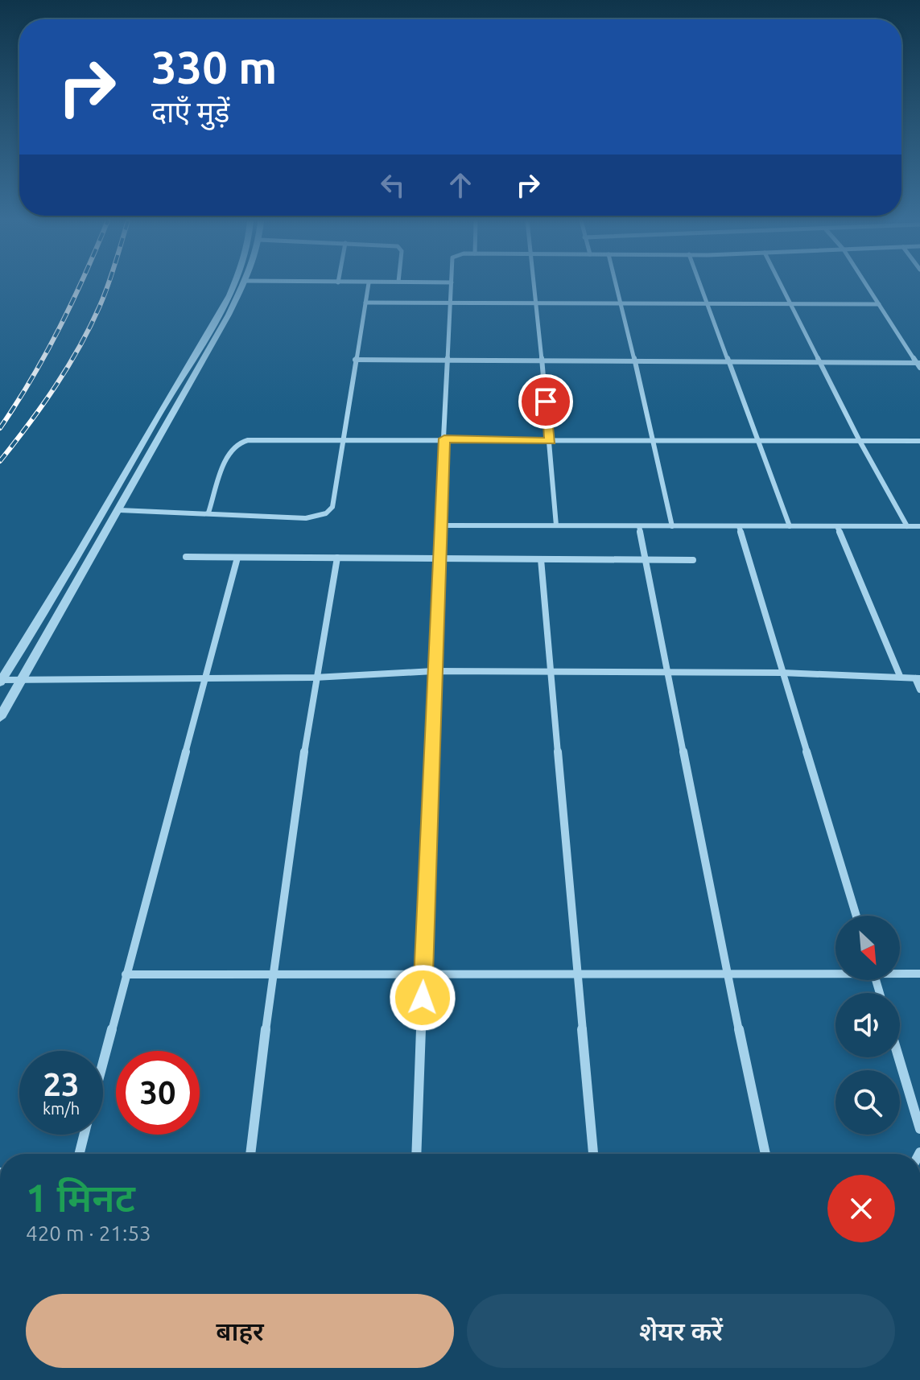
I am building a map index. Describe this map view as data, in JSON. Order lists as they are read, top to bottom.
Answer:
{
  "north": "bottom right",
  "page": {
    "turn": ["330 m", "दाएँ मुड़ें"],
    "speed": "23 km/h",
    "limit": "30",
    "heading": ["1 मिनट", "420 m · 21:53"],
    "buttons": ["बाहर", "शेयर करें"]
  }
}
